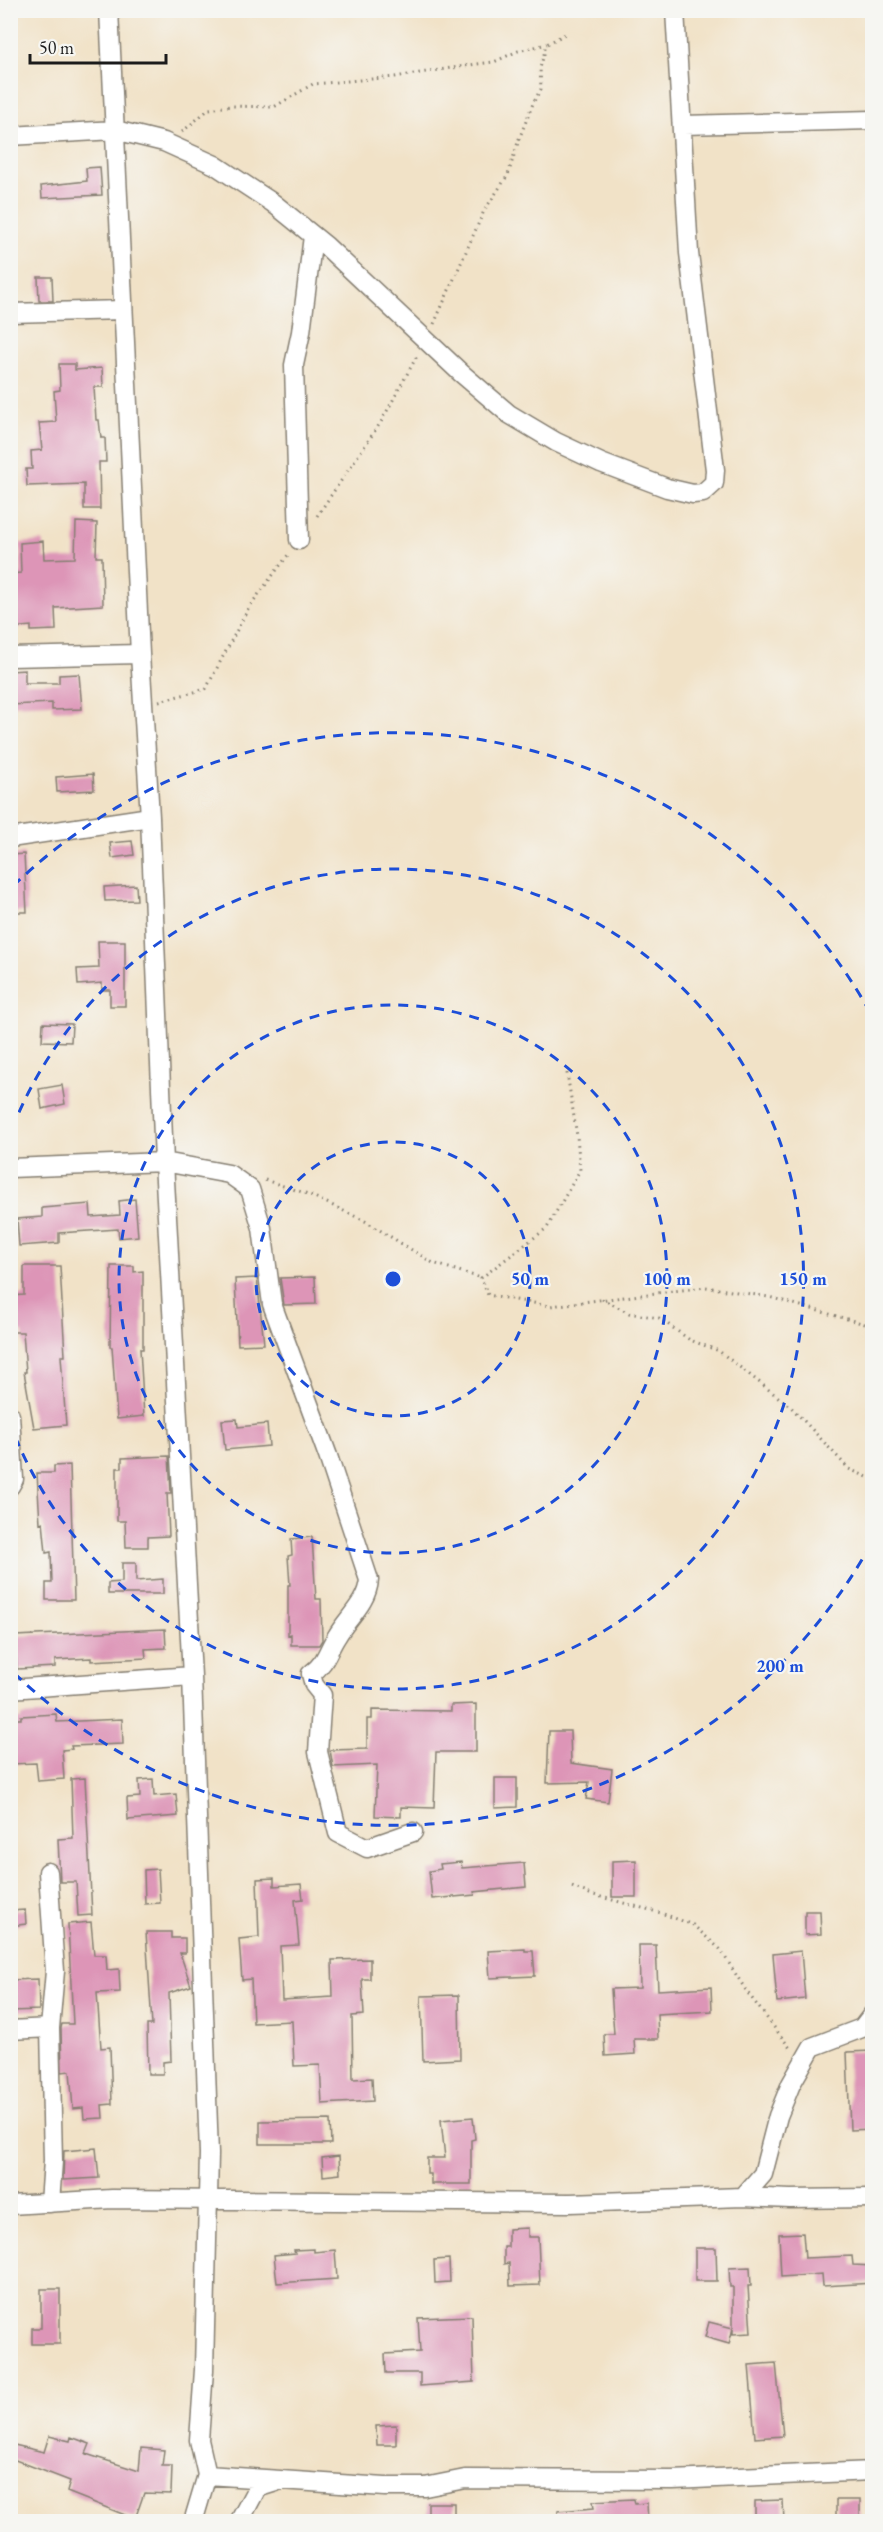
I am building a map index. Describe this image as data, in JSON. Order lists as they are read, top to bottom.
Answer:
{
  "scale_bar": "50 m",
  "rings": [
    "50 m",
    "100 m",
    "150 m",
    "200 m"
  ]
}
